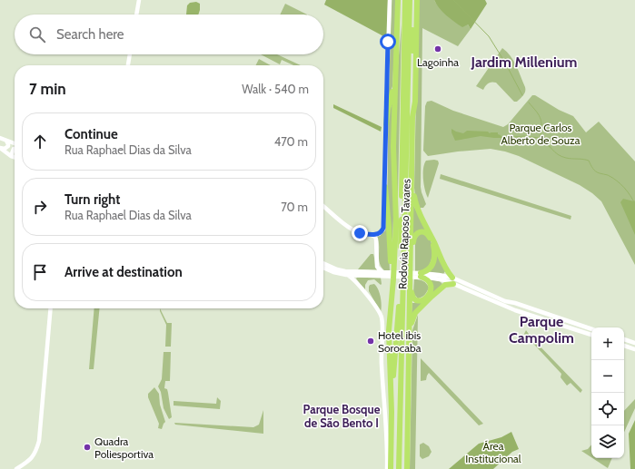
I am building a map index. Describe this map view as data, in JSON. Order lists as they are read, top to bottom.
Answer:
{
  "streets": {
    "highway": ["Rodovia Raposo Tavares"]
  },
  "districts": ["Jardim Millenium", "Parque Campolim", "Parque Bosque de São Bento I"],
  "parks": ["Parque Carlos Alberto de Souza", "Área Institucional"],
  "places": ["Lagoinha", "Hotel ibis Sorocaba", "Quadra Poliesportiva"],
  "page": {
    "search": "Search here",
    "heading": ["7 min", "Walk · 540 m"],
    "list": [
      ["Continue", "Rua Raphael Dias da Silva", "470 m"],
      ["Turn right", "Rua Raphael Dias da Silva", "70 m"],
      "Arrive at destination"
    ],
    "map_buttons": ["+", "−"]
  }
}
